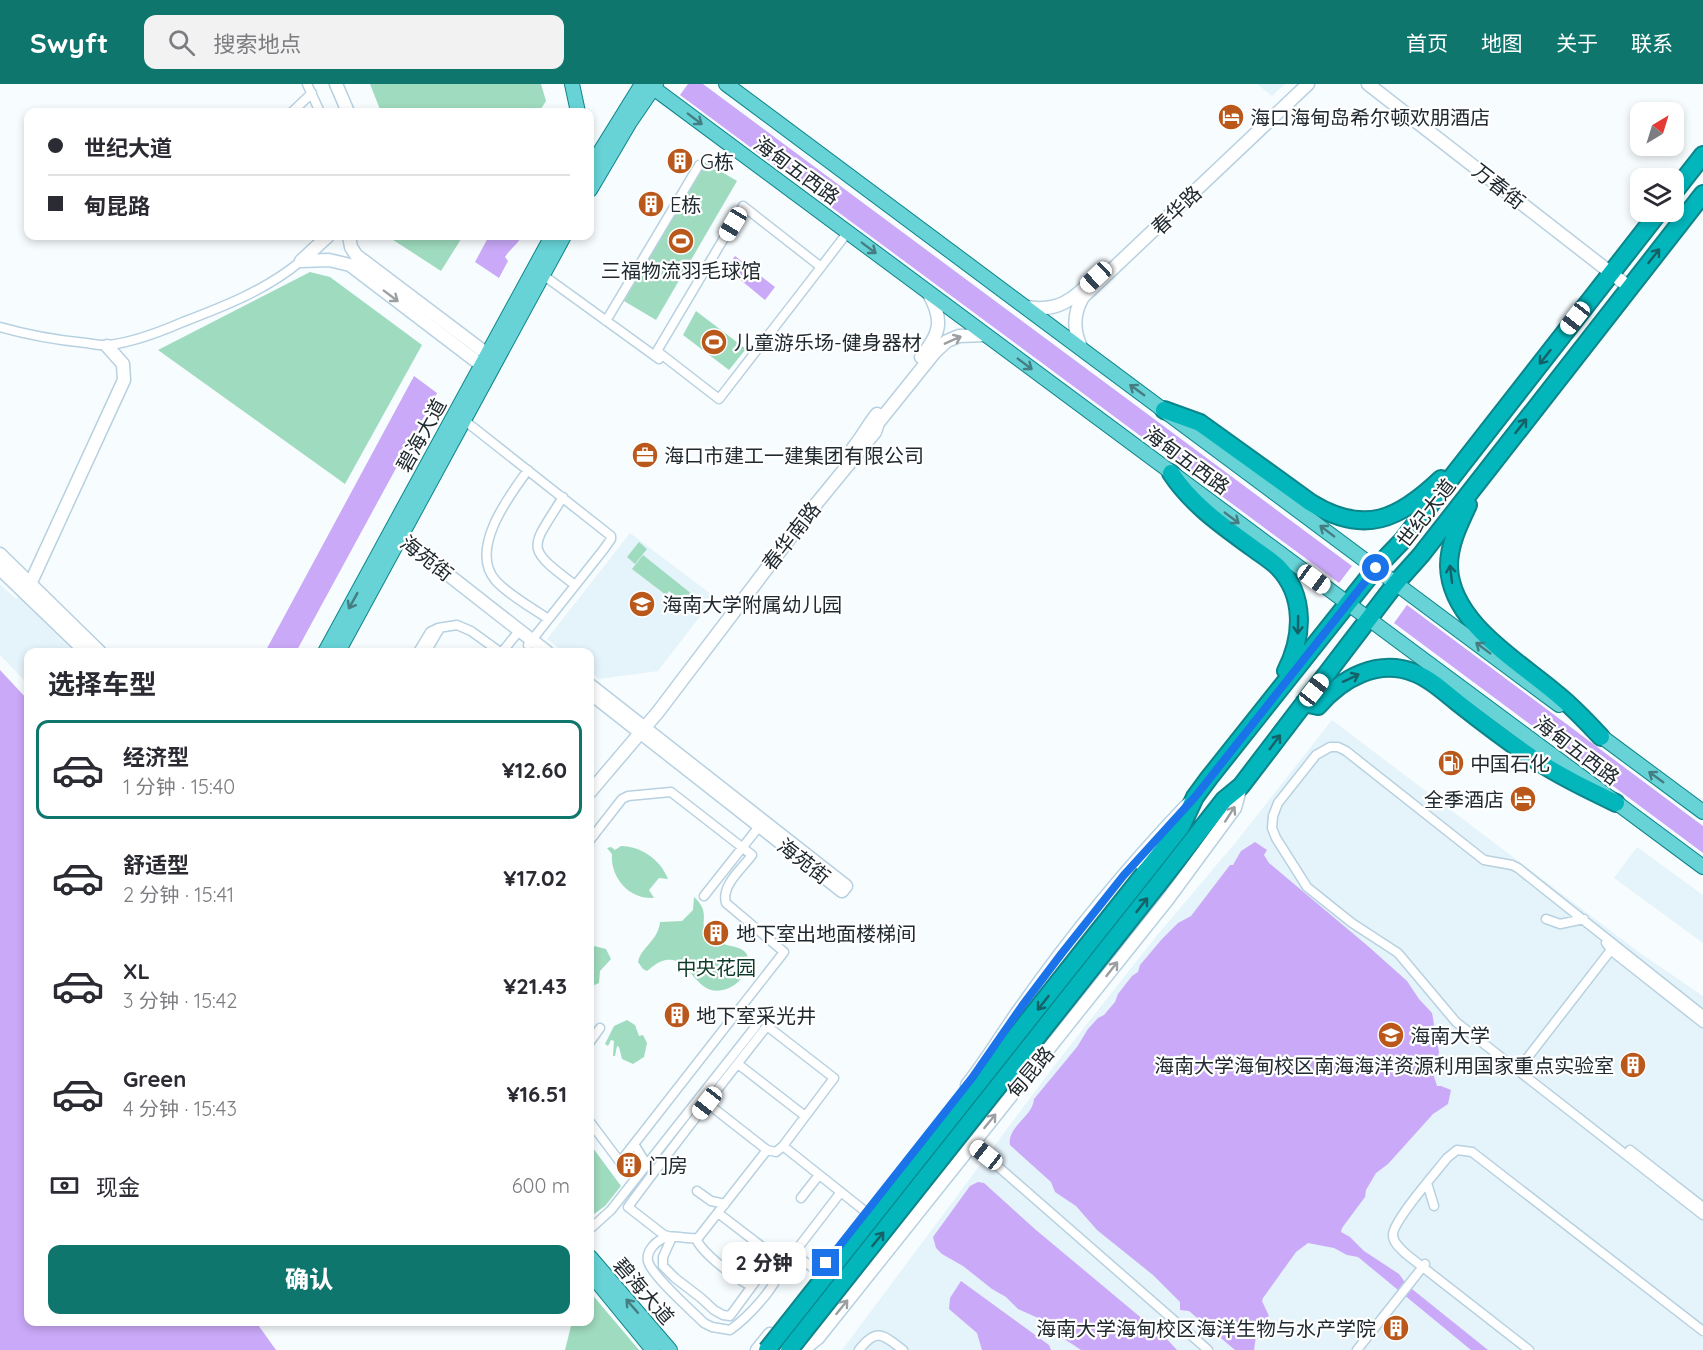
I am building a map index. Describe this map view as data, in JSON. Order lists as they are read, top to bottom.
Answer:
{
  "streets": {
    "highway": ["世纪大道"],
    "main road": ["海甸五西路", "碧海大道"],
    "street": [
      "万春街",
      "春华路",
      "春华南路",
      "海苑街",
      "甸昆路"
    ]
  },
  "crossings": [
    ["海甸五西路", "春华路"],
    ["海甸五西路", "世纪大道"],
    ["海甸五西路", "春华南路"],
    ["万春街", "世纪大道"],
    ["碧海大道", "海苑街"],
    ["世纪大道", "甸昆路"],
    ["春华南路", "海苑街"]
  ],
  "parks": ["中央花园"],
  "places": {
    "hotel": ["海口海甸岛希尔顿欢朋酒店", "全季酒店"],
    "building": [
      "G栋",
      "E栋",
      "地下室出地面楼梯间",
      "地下室采光井",
      "海南大学海甸校区南海海洋资源利用国家重点实验室",
      "门房",
      "海南大学海甸校区海洋生物与水产学院"
    ],
    "sports": ["三福物流羽毛球馆", "儿童游乐场-健身器材"],
    "office": ["海口市建工一建集团有限公司"],
    "school or university": ["海南大学附属幼儿园", "海南大学"],
    "fuel station": ["中国石化"]
  },
  "north": "top right",
  "page": {
    "header": "Swyft",
    "search": "搜索地点",
    "nav": [
      "首页",
      "地图",
      "关于",
      "联系"
    ],
    "banner": ["世纪大道", "甸昆路"],
    "heading": "选择车型",
    "list": [
      {
        "name": "经济型",
        "note": "1 分钟 · 15:40",
        "value": "¥12.60"
      },
      {
        "name": "舒适型",
        "note": "2 分钟 · 15:41",
        "value": "¥17.02"
      },
      {
        "name": "XL",
        "note": "3 分钟 · 15:42",
        "value": "¥21.43"
      },
      {
        "name": "Green",
        "note": "4 分钟 · 15:43",
        "value": "¥16.51"
      }
    ],
    "pay": ["现金", "600 m"],
    "buttons": "确认",
    "bubble": "2 分钟"
  }
}
